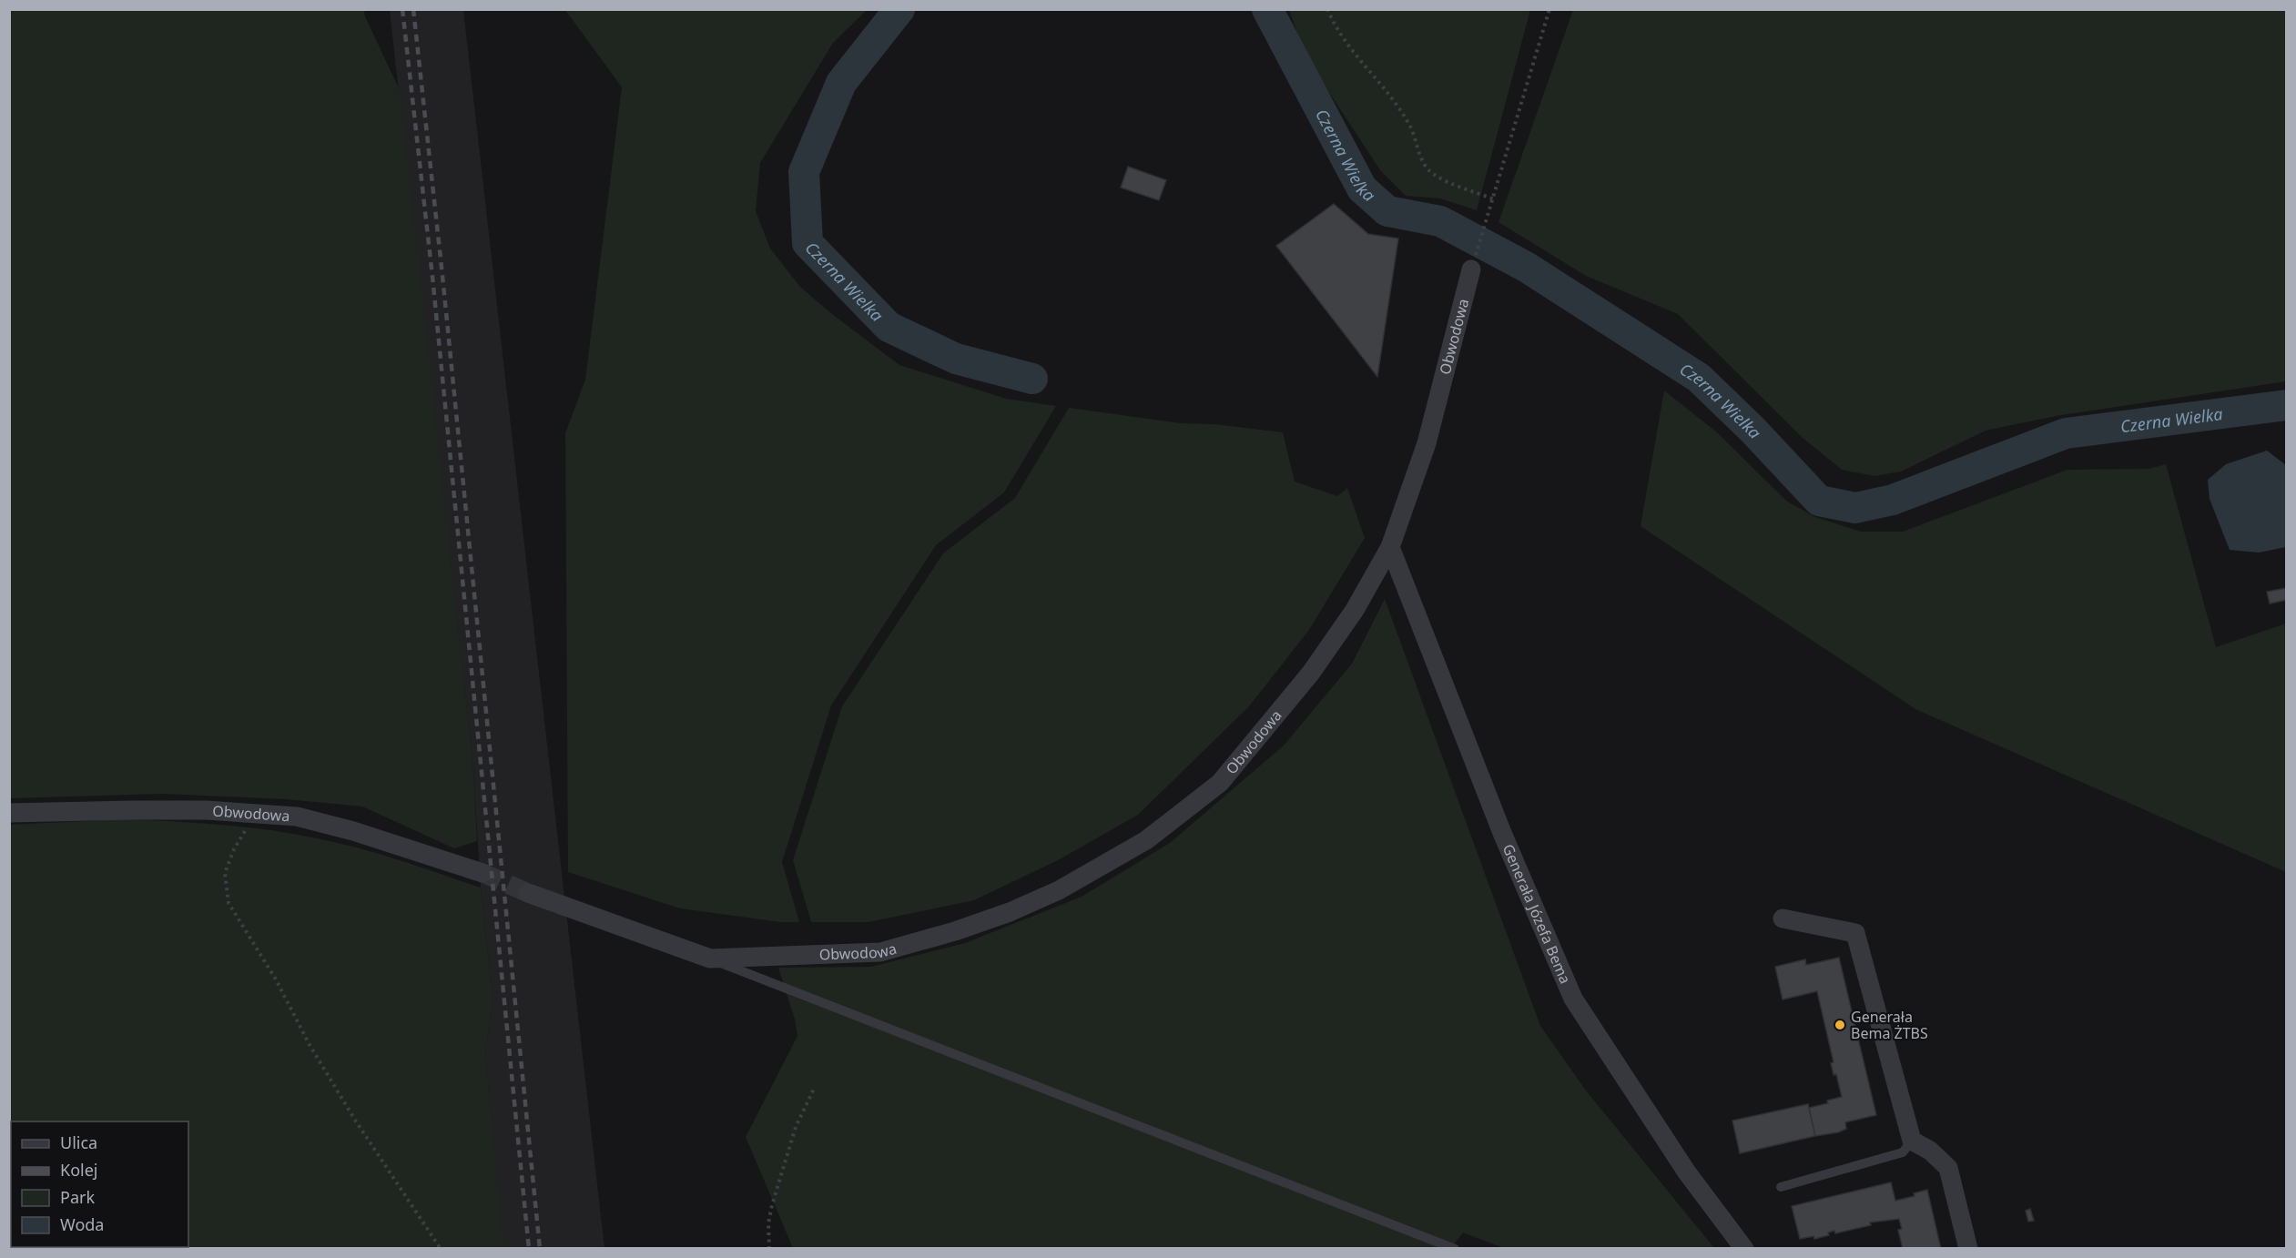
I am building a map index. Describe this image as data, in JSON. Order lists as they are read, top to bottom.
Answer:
{
  "streets": {
    "street": ["Obwodowa", "Generała Józefa Bema"]
  },
  "crossings": [
    ["Obwodowa", "Generała Józefa Bema"]
  ],
  "water": ["Czerna Wielka"],
  "places": ["Generała Bema ŻTBS"],
  "legend": [
    "Ulica",
    "Kolej",
    "Park",
    "Woda"
  ]
}
